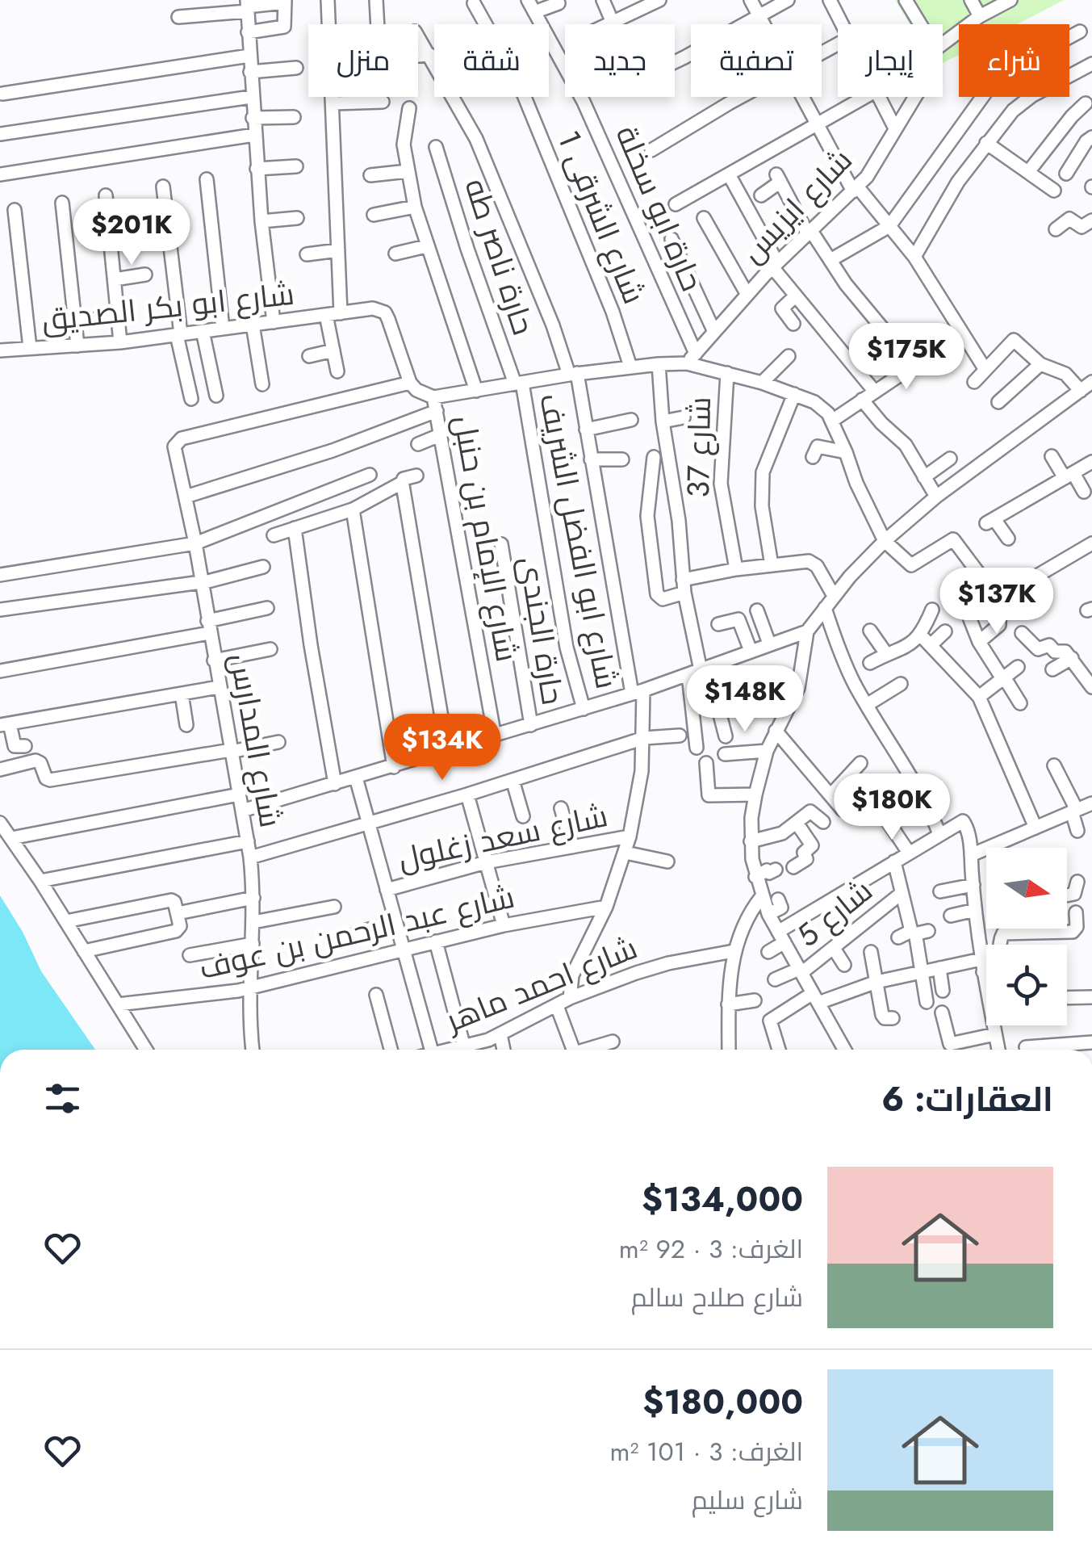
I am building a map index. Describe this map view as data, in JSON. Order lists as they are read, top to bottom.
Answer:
{
  "streets": {
    "street": [
      "شارع ايزيس",
      "حارة ابو سخلة",
      "شارع الشرقى 1",
      "حارة ناصر طه",
      "شارع ابو بكر الصديق",
      "شارع 37",
      "شارع الإمام بن حنبل",
      "شارع ابو الفضل الشريف",
      "حارة الجندى",
      "شارع المدارس",
      "شارع سعد زغلول",
      "شارع 5",
      "شارع عبد الرحمن بن عوف",
      "شارع احمد ماهر"
    ]
  },
  "crossings": [
    ["شارع ايزيس", "حارة ابو سخلة"],
    ["حارة ناصر طه", "شارع ابو الفضل الشريف"],
    ["شارع ابو بكر الصديق", "شارع المدارس"],
    ["شارع ابو الفضل الشريف", "شارع سعد زغلول"],
    ["شارع ابو الفضل الشريف", "شارع عبد الرحمن بن عوف"],
    ["شارع ابو الفضل الشريف", "شارع احمد ماهر"],
    ["شارع المدارس", "شارع عبد الرحمن بن عوف"]
  ],
  "north": "right",
  "page": {
    "chip": [
      "شراء",
      "إيجار",
      "تصفية",
      "جديد",
      "شقة",
      "منزل"
    ],
    "price": [
      "$201K",
      "$175K",
      "$137K",
      "$148K",
      "$134K",
      "$180K"
    ],
    "heading": "العقارات: 6",
    "list": [
      {
        "name": "$134,000",
        "note": "الغرف: 3 · 92 m² · شارع صلاح سالم"
      },
      {
        "name": "$180,000",
        "note": "الغرف: 3 · 101 m² · شارع سليم"
      }
    ]
  }
}
